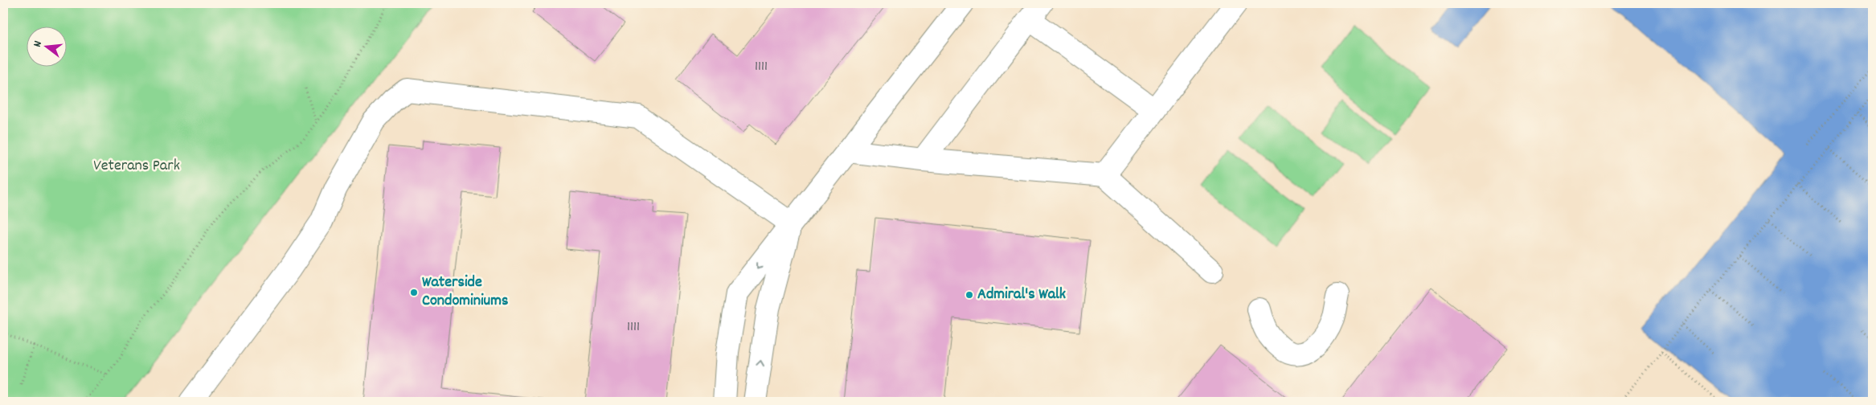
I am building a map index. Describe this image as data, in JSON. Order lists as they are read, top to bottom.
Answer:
{
  "parks": ["Veterans Park"],
  "places": ["Waterside Condominiums", "Admiral's Walk"],
  "house_numbers": ["1111", "1111"],
  "north": "left"
}
